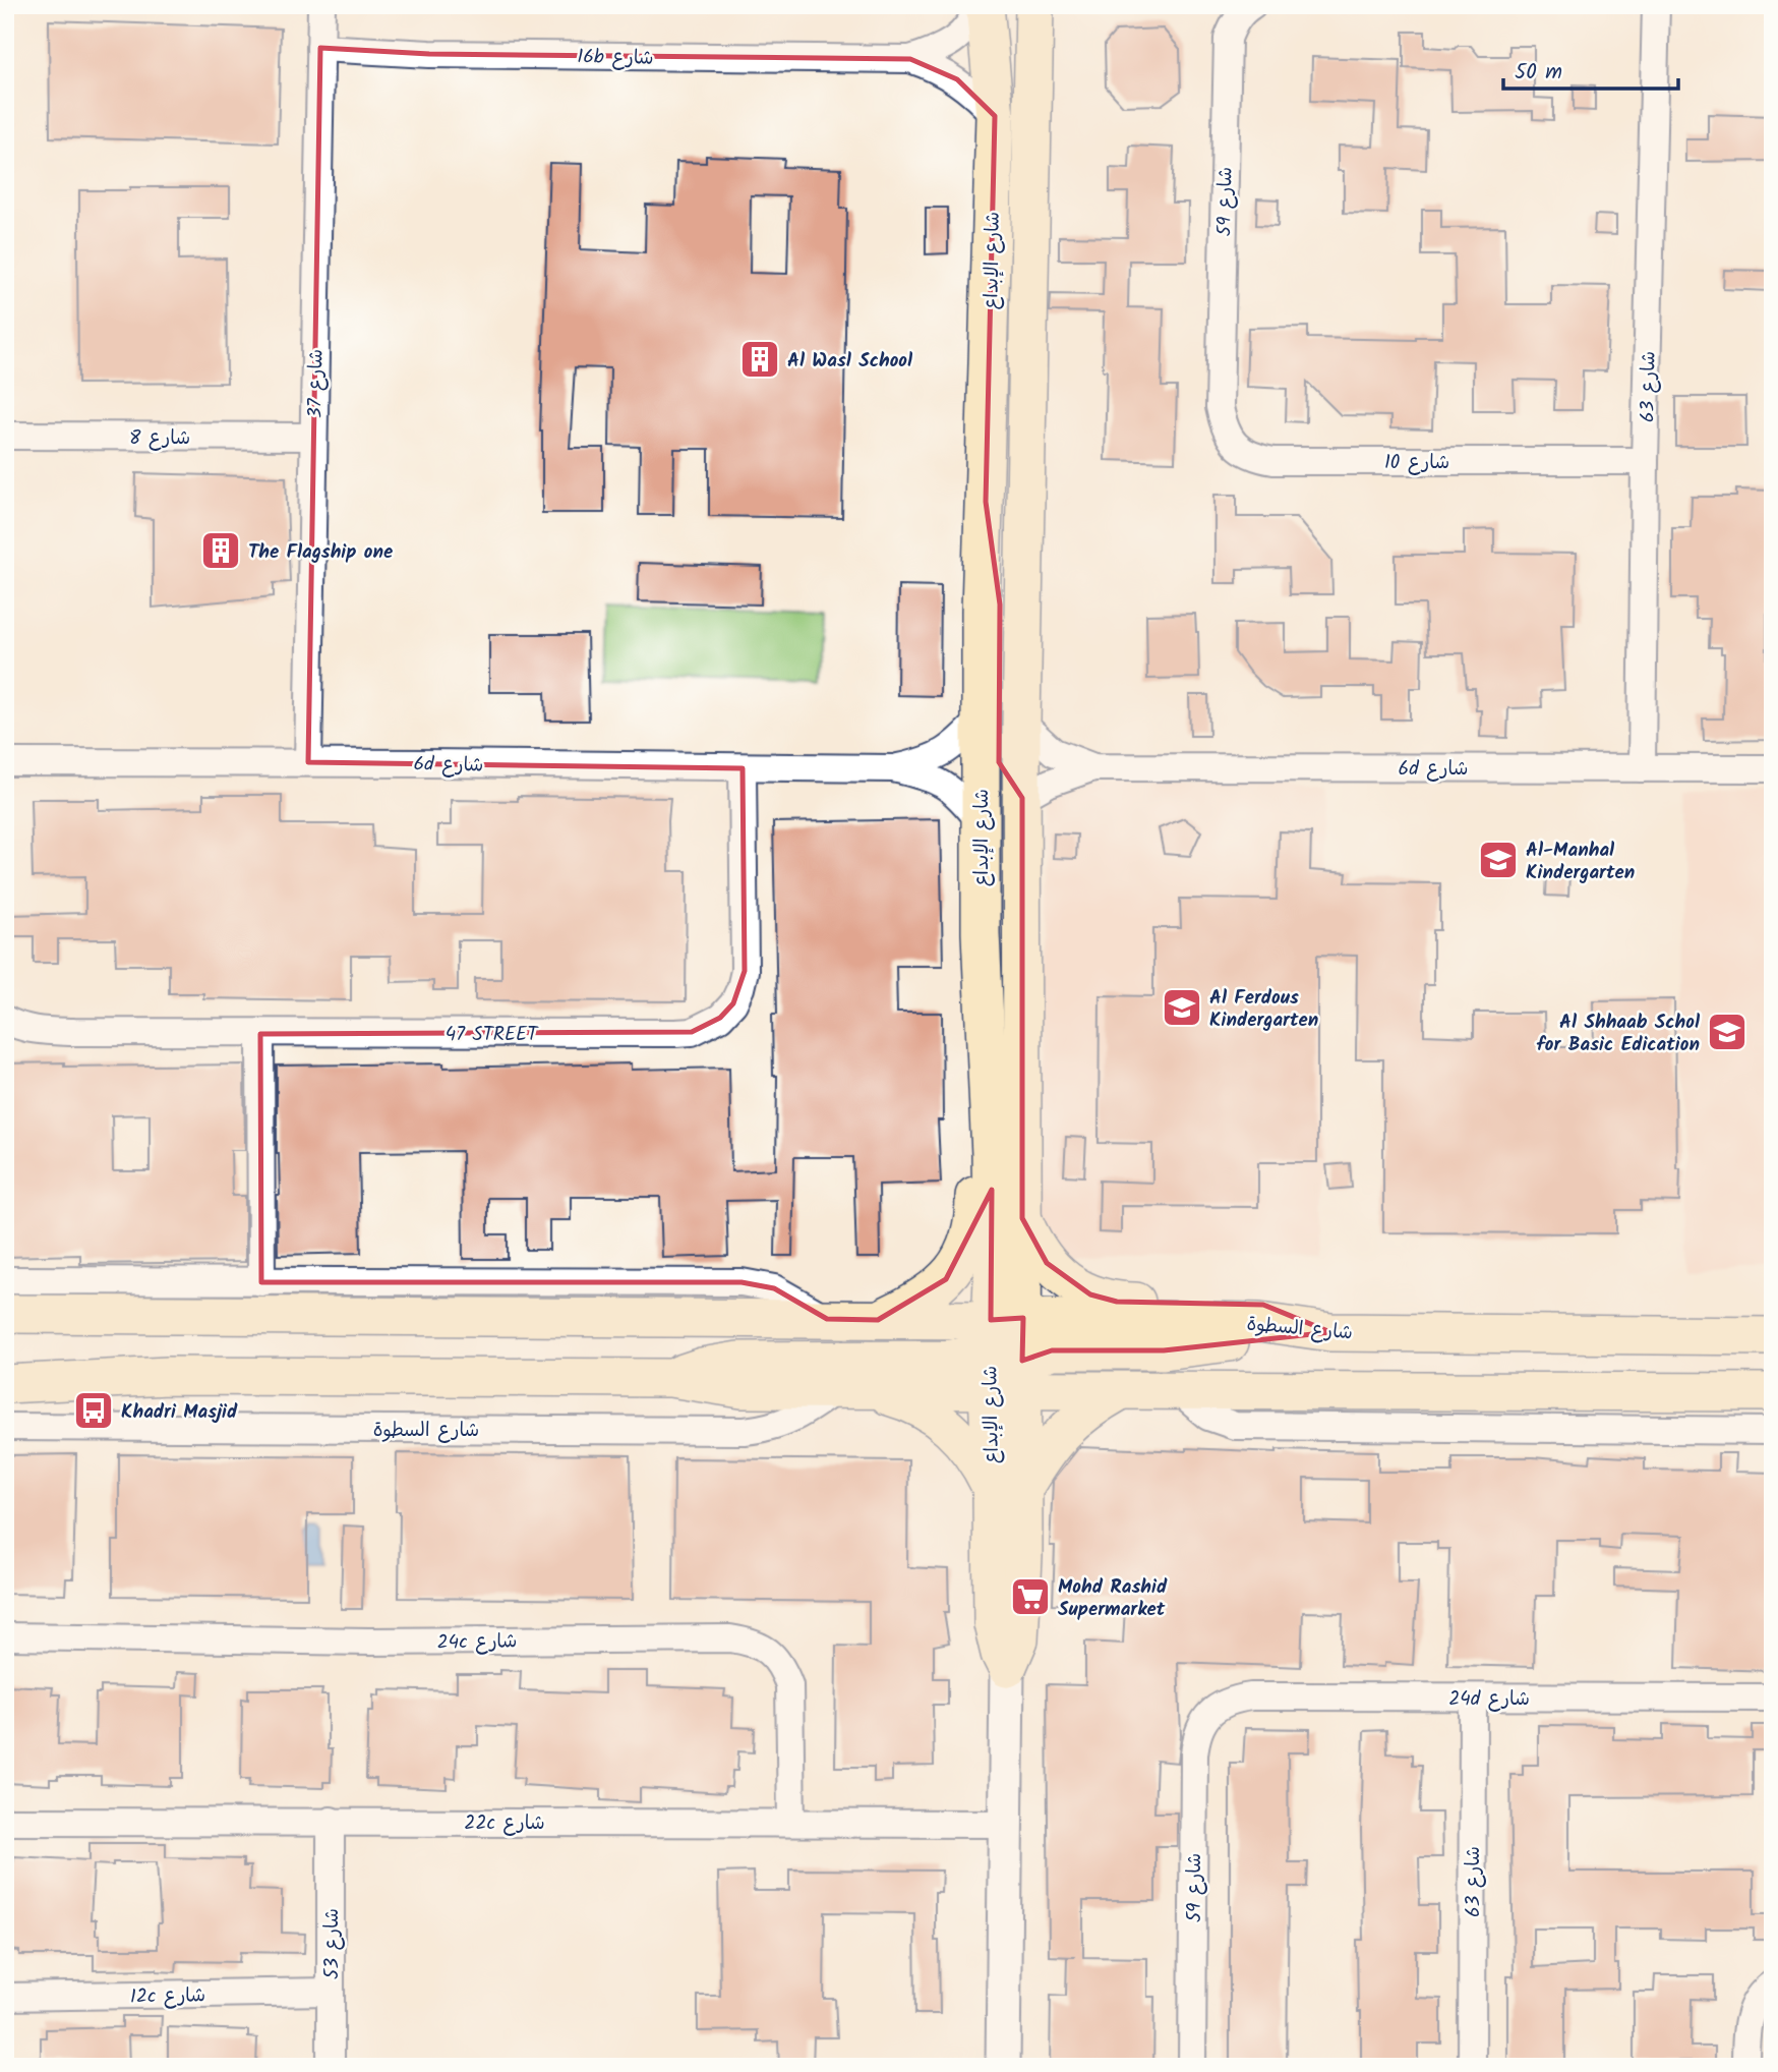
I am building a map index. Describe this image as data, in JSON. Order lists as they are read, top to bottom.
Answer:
{
  "streets": {
    "main road": ["شارع الإبداع", "شارع السطوة"],
    "street": [
      "16b شارع",
      "شارع 59",
      "شارع 37",
      "شارع 63",
      "8 شارع",
      "شارع 10",
      "6d شارع",
      "47 STREET",
      "24c شارع",
      "24d شارع",
      "22c شارع",
      "شارع 53",
      "12c شارع"
    ]
  },
  "crossings": [
    ["16b شارع", "شارع الإبداع"],
    ["16b شارع", "شارع 37"],
    ["شارع 59", "شارع 10"],
    ["شارع 59", "24d شارع"],
    ["شارع الإبداع", "6d شارع"],
    ["شارع الإبداع", "شارع السطوة"],
    ["شارع الإبداع", "22c شارع"],
    ["شارع 37", "8 شارع"],
    ["شارع 37", "6d شارع"],
    ["شارع 63", "شارع 10"],
    ["شارع 63", "6d شارع"],
    ["شارع 63", "24d شارع"],
    ["6d شارع", "47 STREET"],
    ["24c شارع", "22c شارع"],
    ["22c شارع", "شارع 53"],
    ["شارع 53", "12c شارع"]
  ],
  "places": {
    "building": ["Al Wasl School", "The Flagship one"],
    "school or university": ["Al-Manhal Kindergarten", "Al Ferdous Kindergarten", "Al Shhaab Schol for Basic Edication"],
    "bus stop": ["Khadri Masjid"],
    "supermarket": ["Mohd Rashid Supermarket"]
  },
  "scale_bar": "50 m"
}
